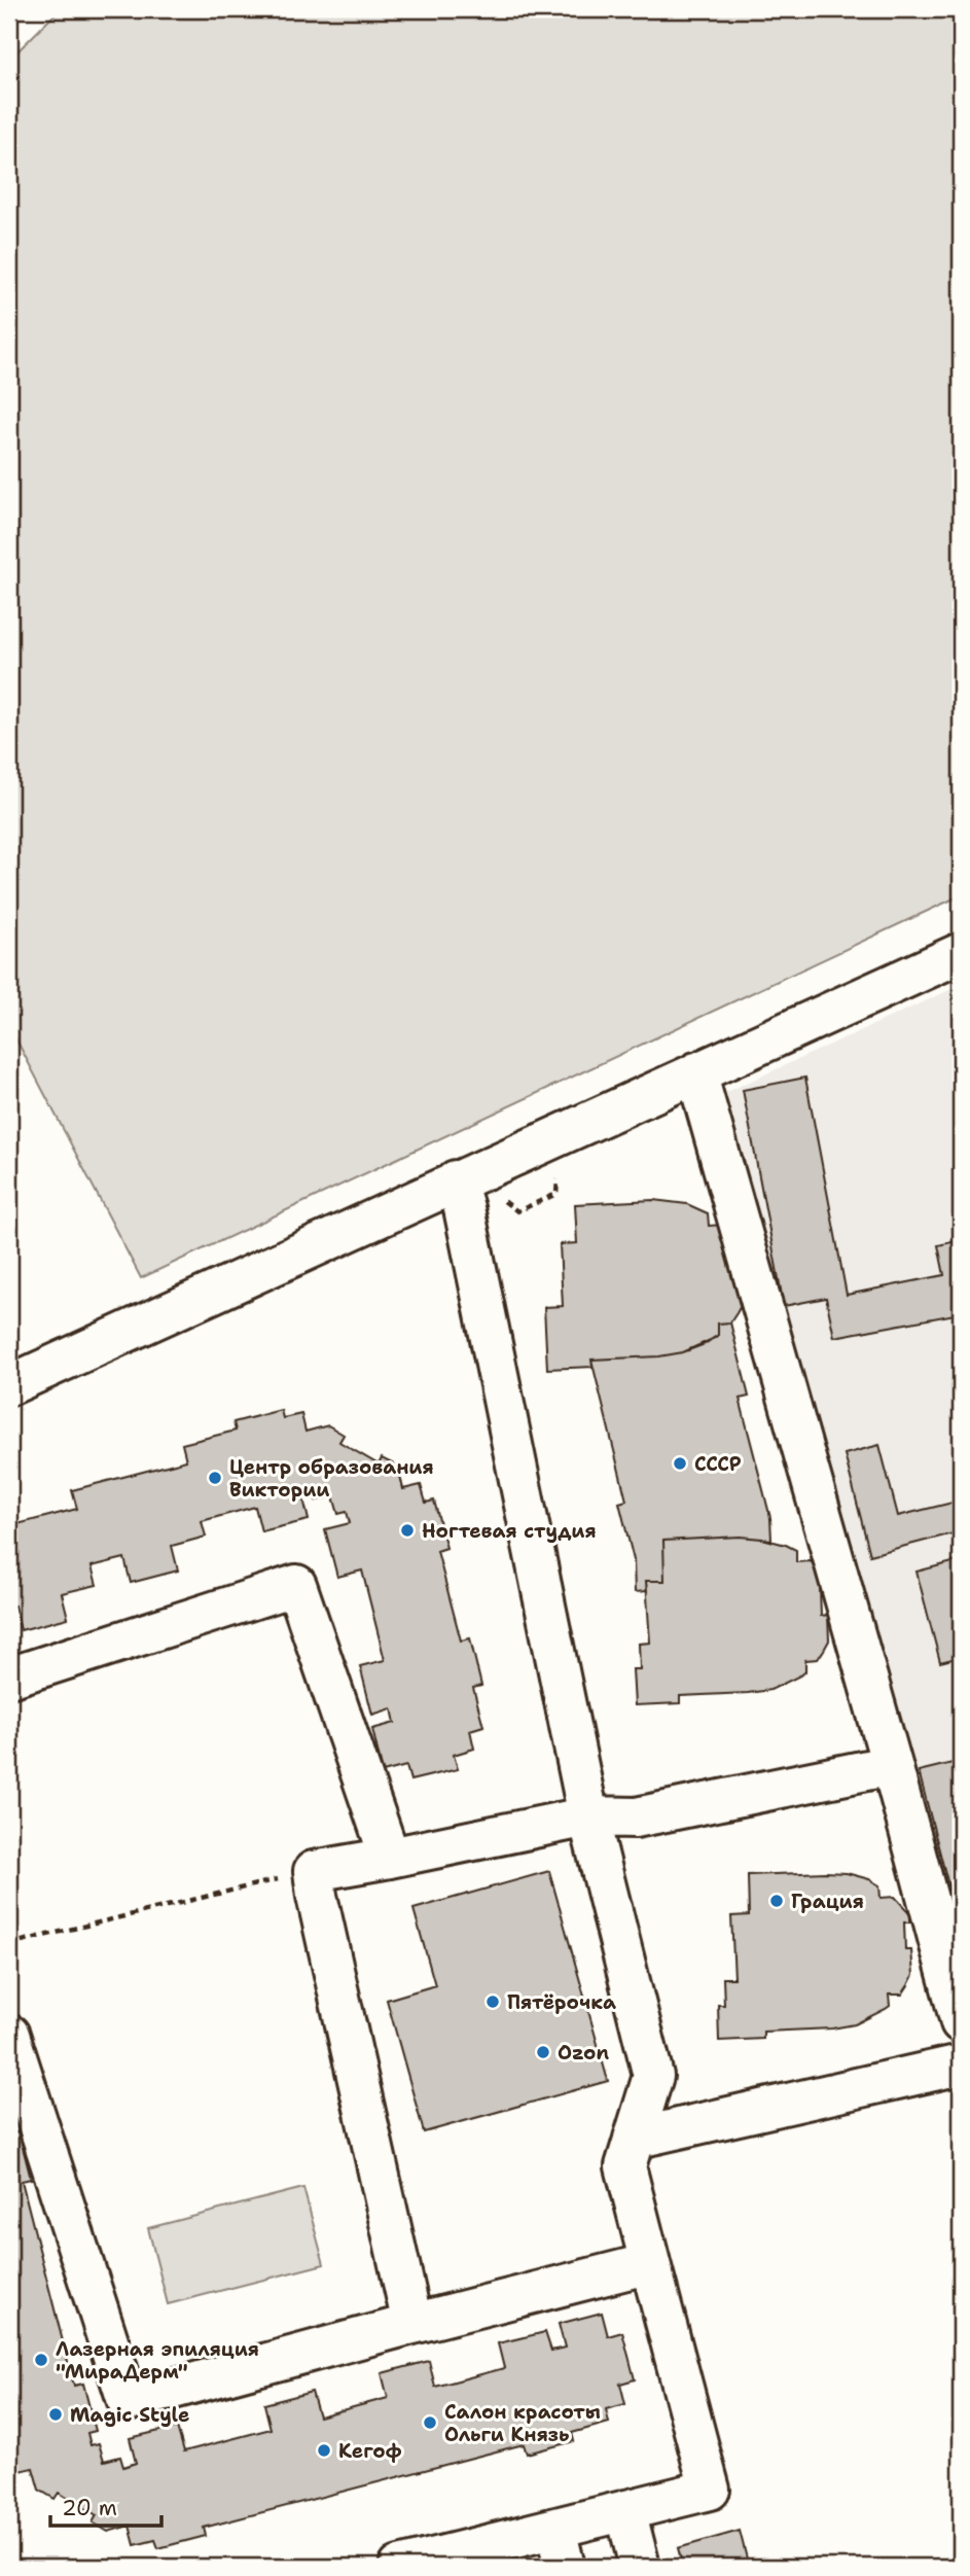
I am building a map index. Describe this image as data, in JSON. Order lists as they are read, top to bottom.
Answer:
{
  "places": [
    "СССР",
    "Центр образования Виктории",
    "Ногтевая студия",
    "Грация",
    "Пятёрочка",
    "Ozon",
    "Лазерная эпиляция \"МираДерм\"",
    "Magic Style",
    "Салон красоты Ольги Князь",
    "Кегоф"
  ],
  "scale_bar": "20 m"
}
